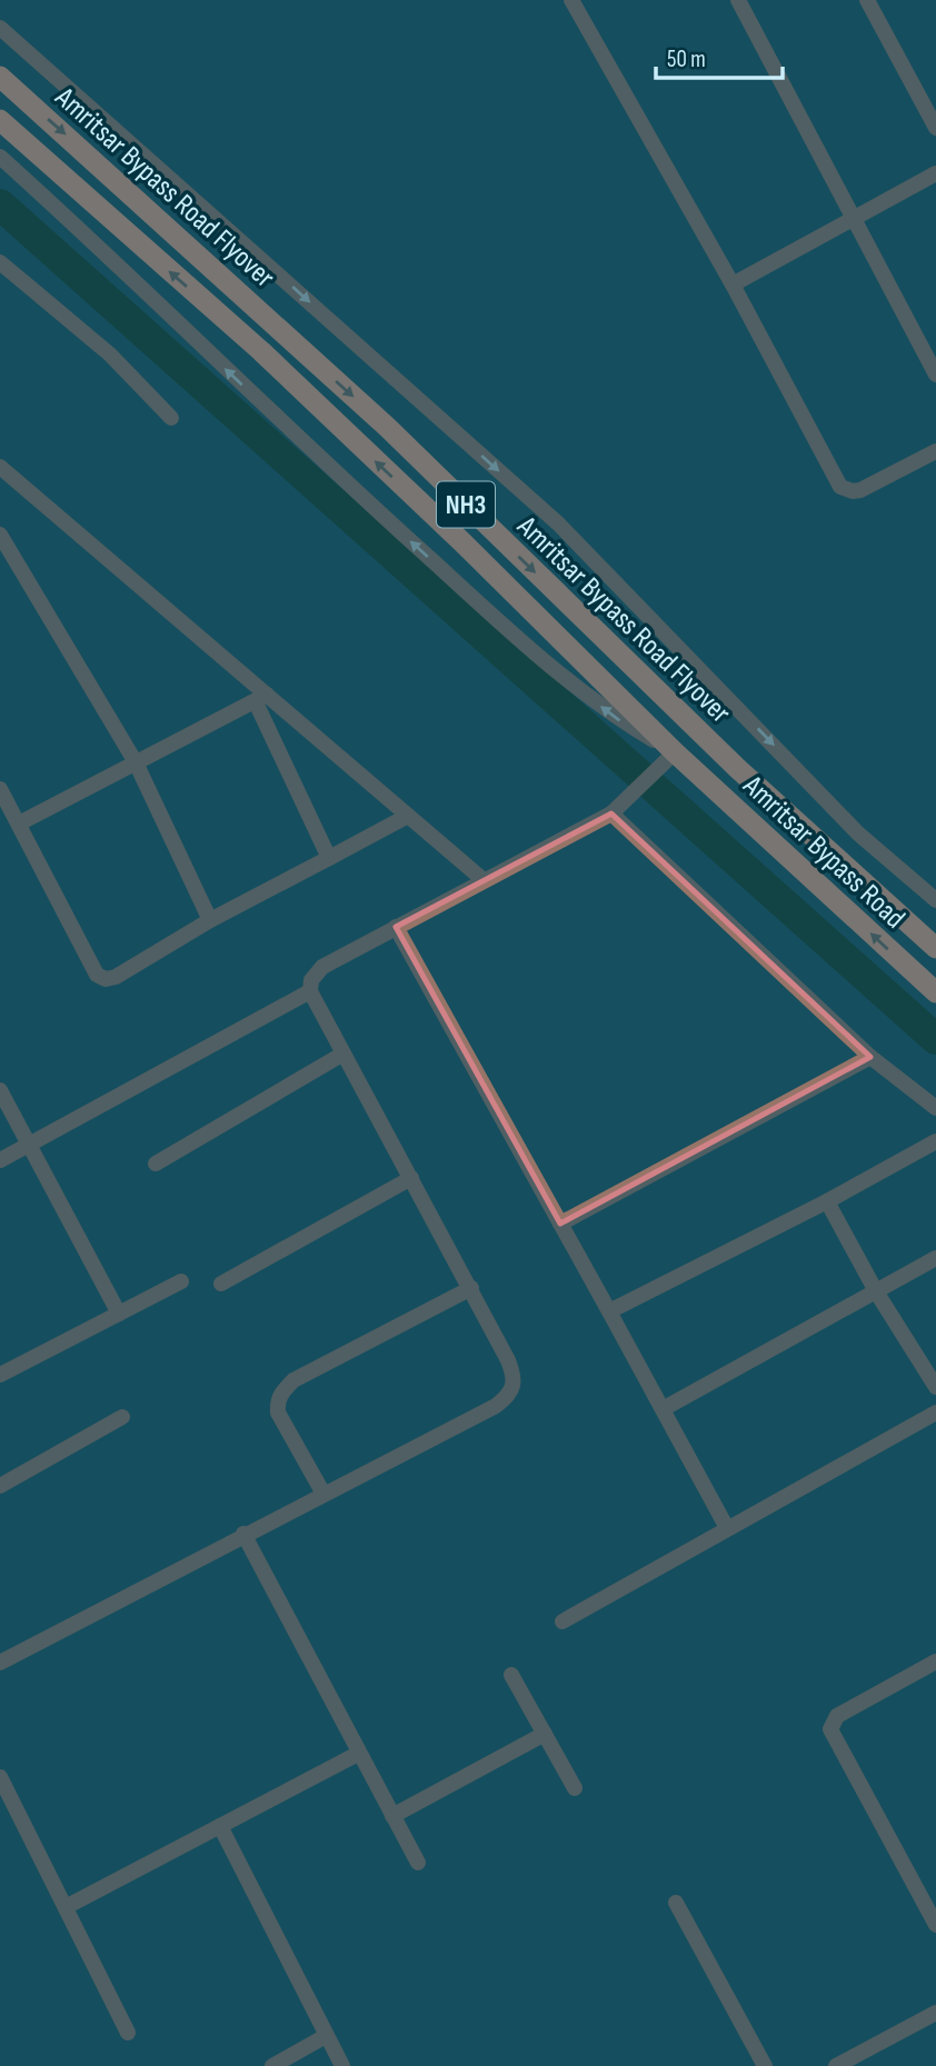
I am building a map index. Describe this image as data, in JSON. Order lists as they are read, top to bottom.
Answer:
{
  "streets": {
    "highway": ["Amritsar Bypass Road Flyover", "NH3", "Amritsar Bypass Road"]
  },
  "crossings": [
    ["Amritsar Bypass Road Flyover", "Amritsar Bypass Road"]
  ],
  "one_way": ["Amritsar Bypass Road"],
  "scale_bar": "50 m"
}
